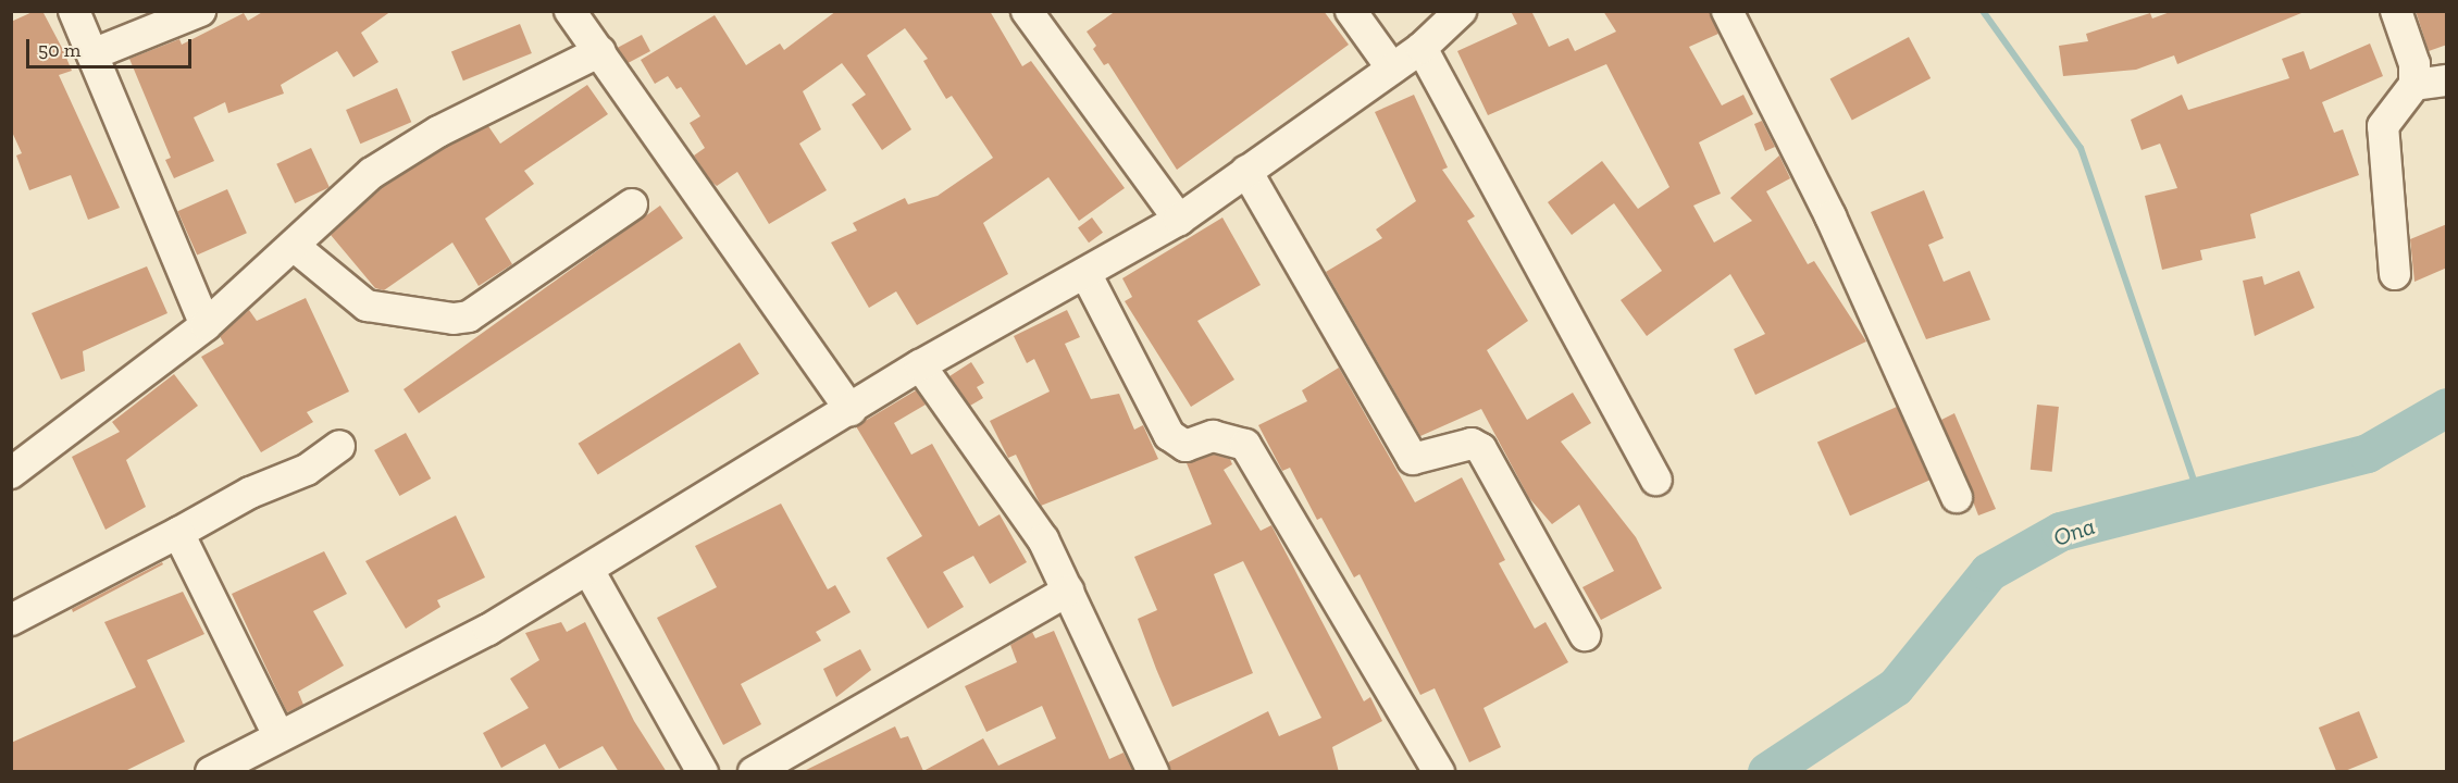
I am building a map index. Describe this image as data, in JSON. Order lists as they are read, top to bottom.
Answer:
{
  "water": ["Ona"],
  "scale_bar": "50 m"
}
